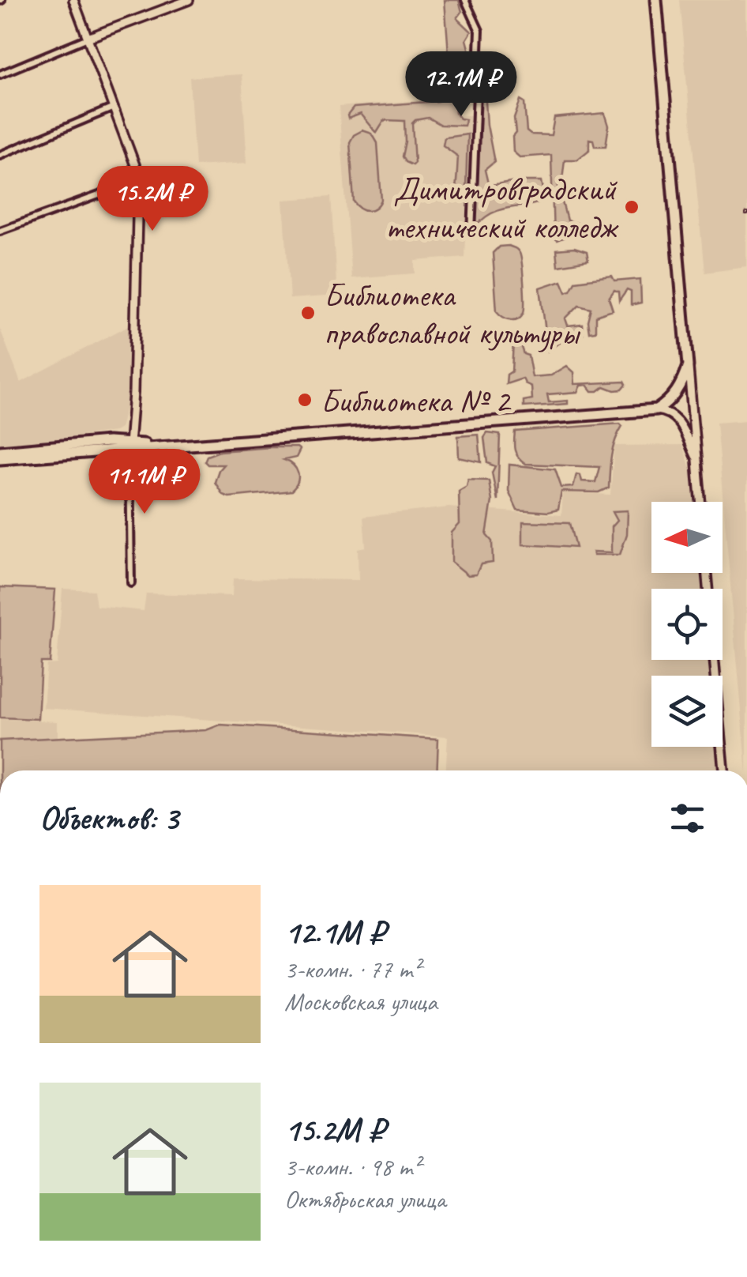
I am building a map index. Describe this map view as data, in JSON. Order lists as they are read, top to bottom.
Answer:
{
  "places": ["Димитровградский технический колледж", "Библиотека православной культуры", "Библиотека № 2"],
  "north": "left",
  "page": {
    "price": ["12.1M ₽", "15.2M ₽", "11.1M ₽"],
    "heading": "Объектов: 3",
    "list": [
      {
        "name": "12.1M ₽",
        "note": "3-комн. · 77 m² · Московская улица"
      },
      {
        "name": "15.2M ₽",
        "note": "3-комн. · 98 m² · Октябрьская улица"
      }
    ]
  }
}
